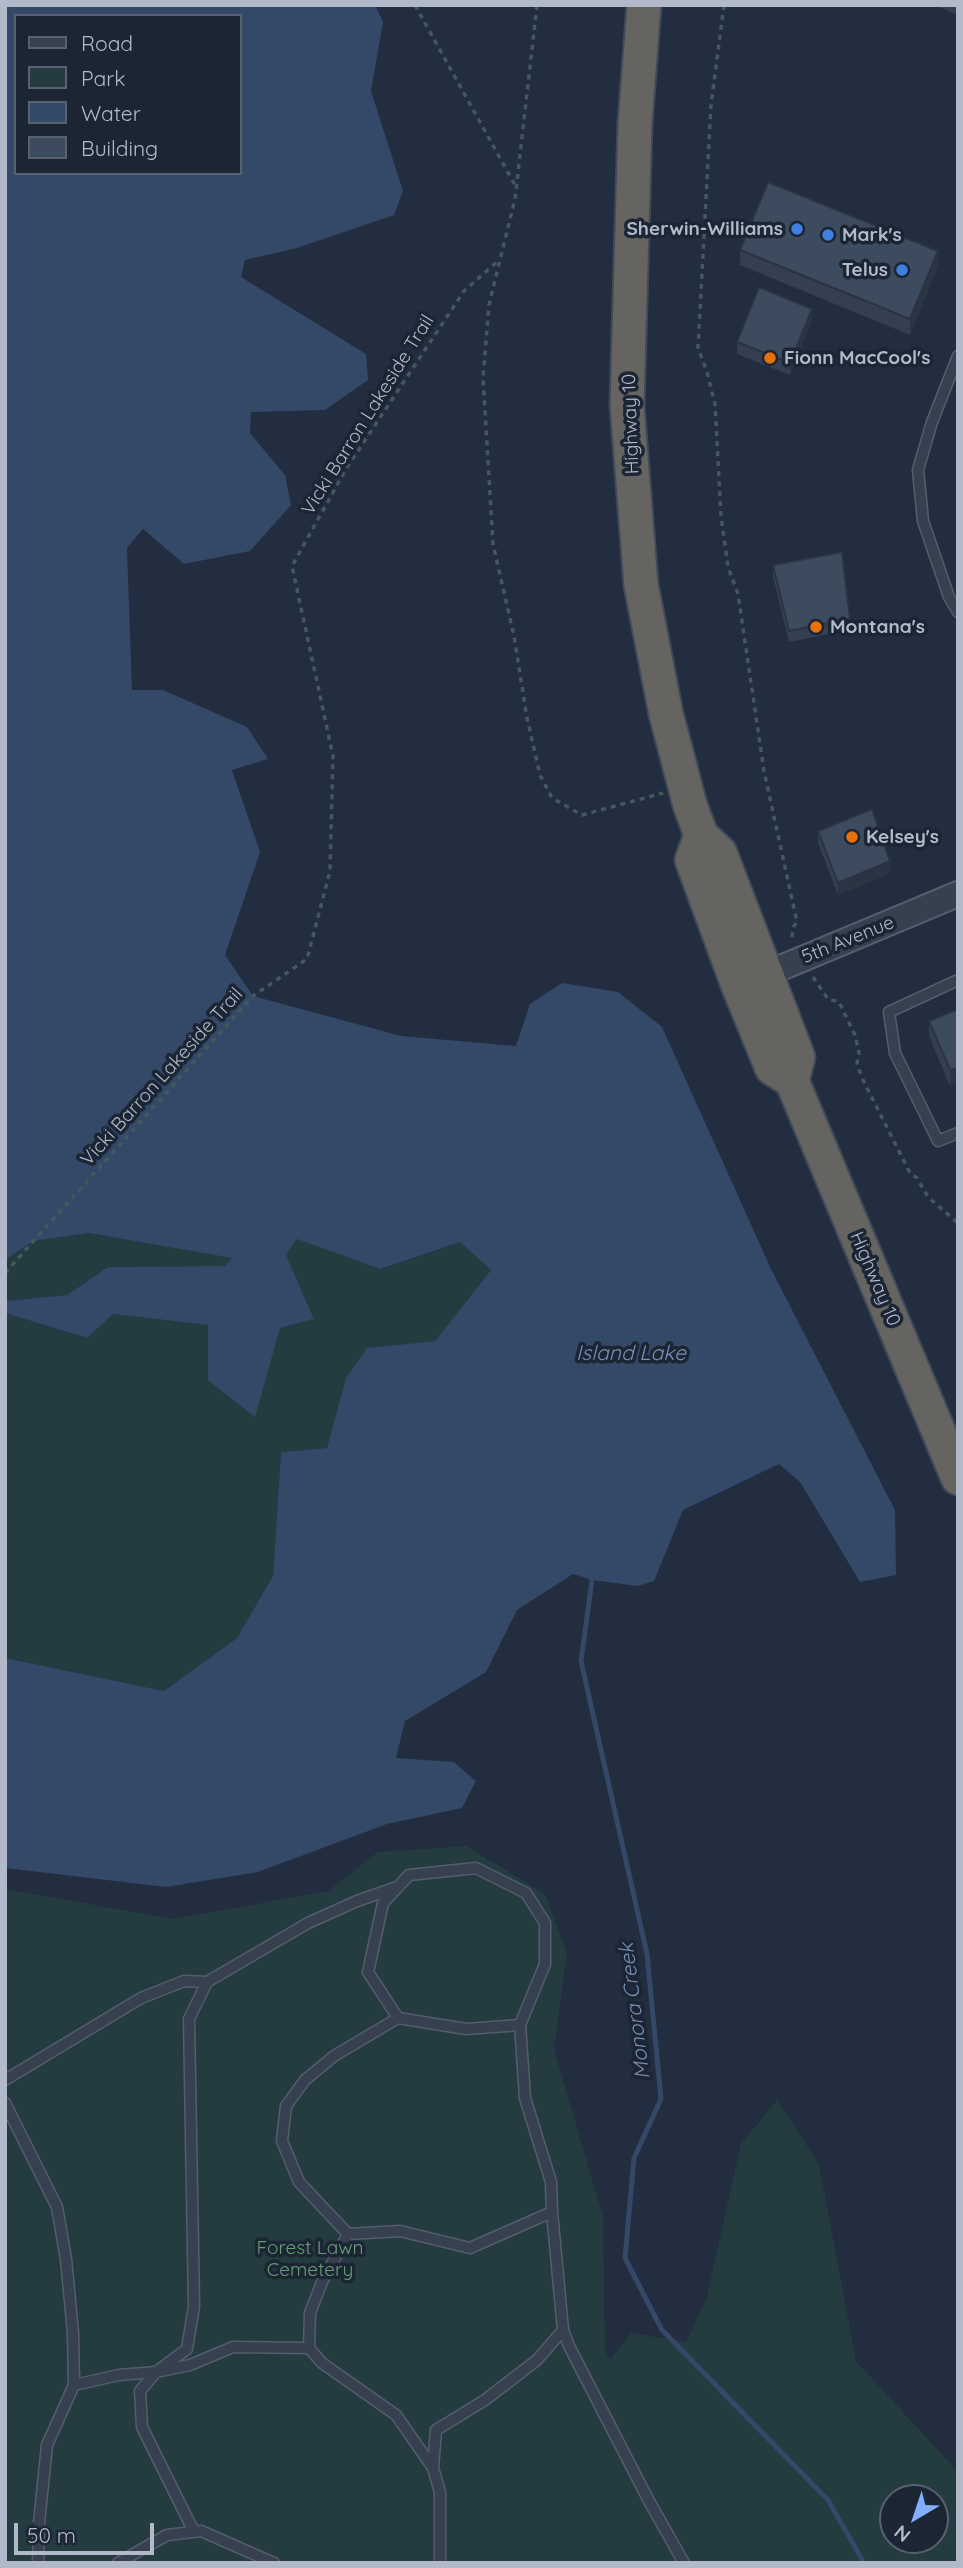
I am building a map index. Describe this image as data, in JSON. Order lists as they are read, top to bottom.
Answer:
{
  "streets": {
    "highway": ["Highway 10"],
    "street": ["5th Avenue"],
    "path": ["Vicki Barron Lakeside Trail"]
  },
  "crossings": [
    ["Highway 10", "5th Avenue"]
  ],
  "water": ["Island Lake", "Monora Creek"],
  "parks": ["Forest Lawn Cemetery"],
  "places": [
    "Sherwin-Williams",
    "Mark's",
    "Telus",
    "Fionn MacCool's",
    "Montana's",
    "Kelsey's"
  ],
  "legend": [
    "Road",
    "Park",
    "Water",
    "Building"
  ],
  "scale_bar": "50 m",
  "north": "bottom left"
}
